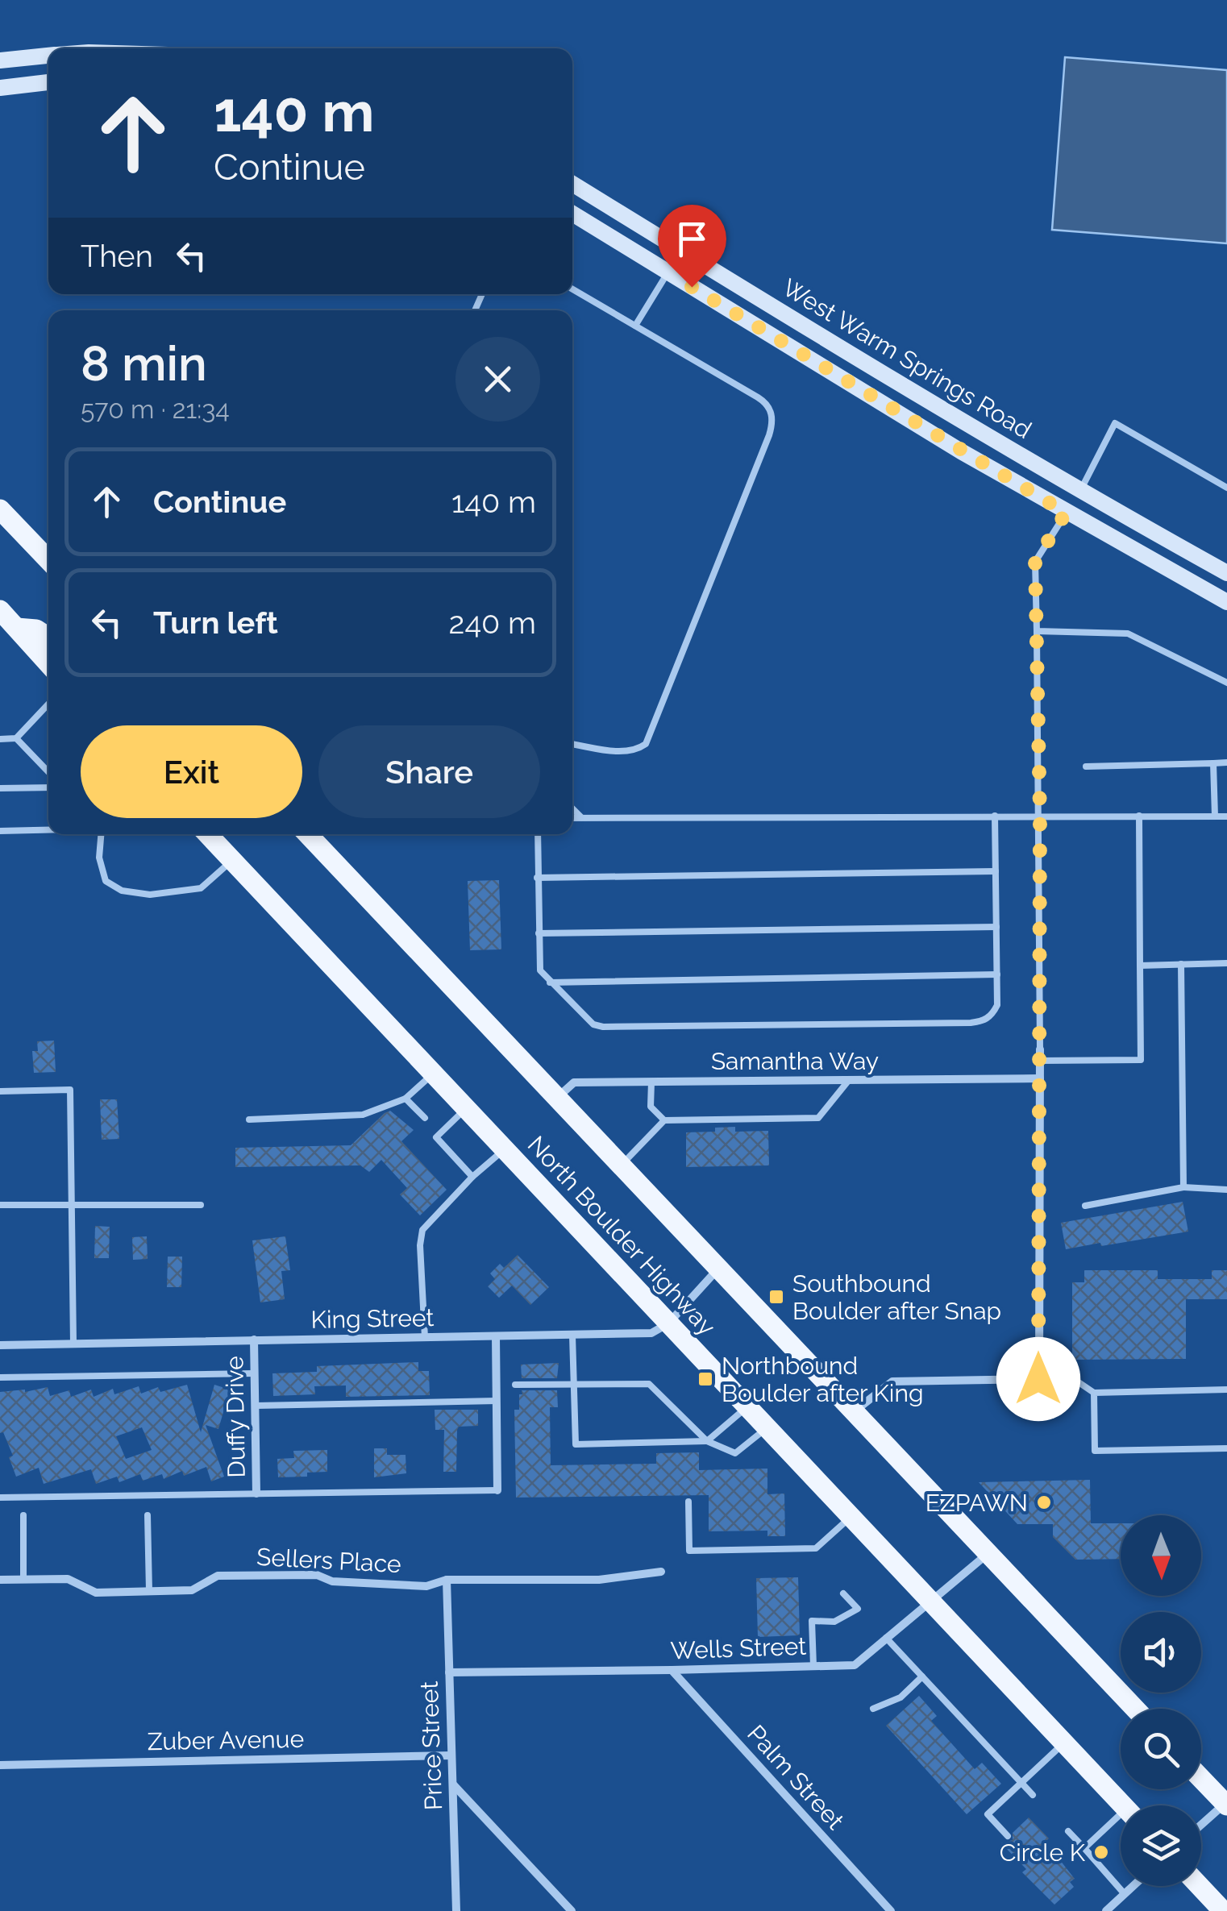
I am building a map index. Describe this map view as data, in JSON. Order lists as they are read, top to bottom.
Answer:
{
  "streets": {
    "main road": ["West Warm Springs Road", "North Boulder Highway"],
    "street": [
      "Samantha Way",
      "King Street",
      "Duffy Drive",
      "Sellers Place",
      "Wells Street",
      "Zuber Avenue",
      "Price Street",
      "Palm Street"
    ]
  },
  "crossings": [
    ["Samantha Way", "North Boulder Highway"],
    ["North Boulder Highway", "King Street"],
    ["North Boulder Highway", "Wells Street"],
    ["King Street", "Duffy Drive"],
    ["Sellers Place", "Price Street"],
    ["Wells Street", "Price Street"],
    ["Wells Street", "Palm Street"],
    ["Zuber Avenue", "Price Street"]
  ],
  "places": {
    "transit": ["Southbound Boulder after Snap", "Northbound Boulder after King"],
    "other": ["EZPAWN", "Circle K"]
  },
  "north": "bottom",
  "page": {
    "turn": ["140 m", "Continue"],
    "then": "Then",
    "heading": ["8 min", "570 m · 21:34"],
    "list": [
      {
        "name": "Continue",
        "value": "140 m"
      },
      {
        "name": "Turn left",
        "value": "240 m"
      }
    ],
    "buttons": ["Exit", "Share"]
  }
}
